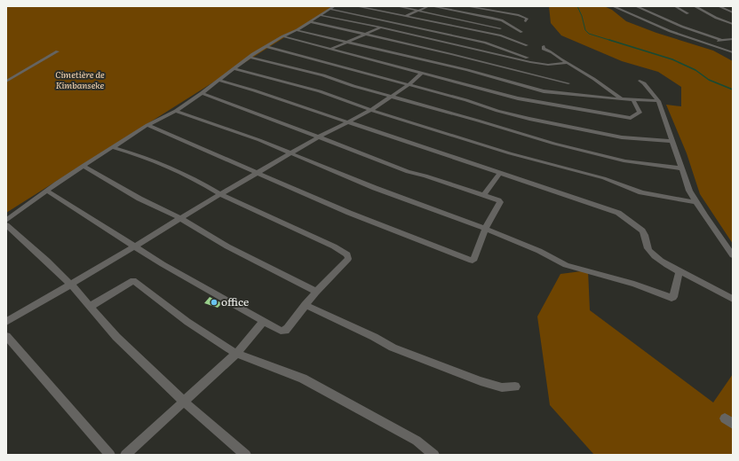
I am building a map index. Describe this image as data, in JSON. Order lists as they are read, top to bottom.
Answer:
{
  "parks": ["Cimetière de Kimbanseke"],
  "places": ["office"]
}
